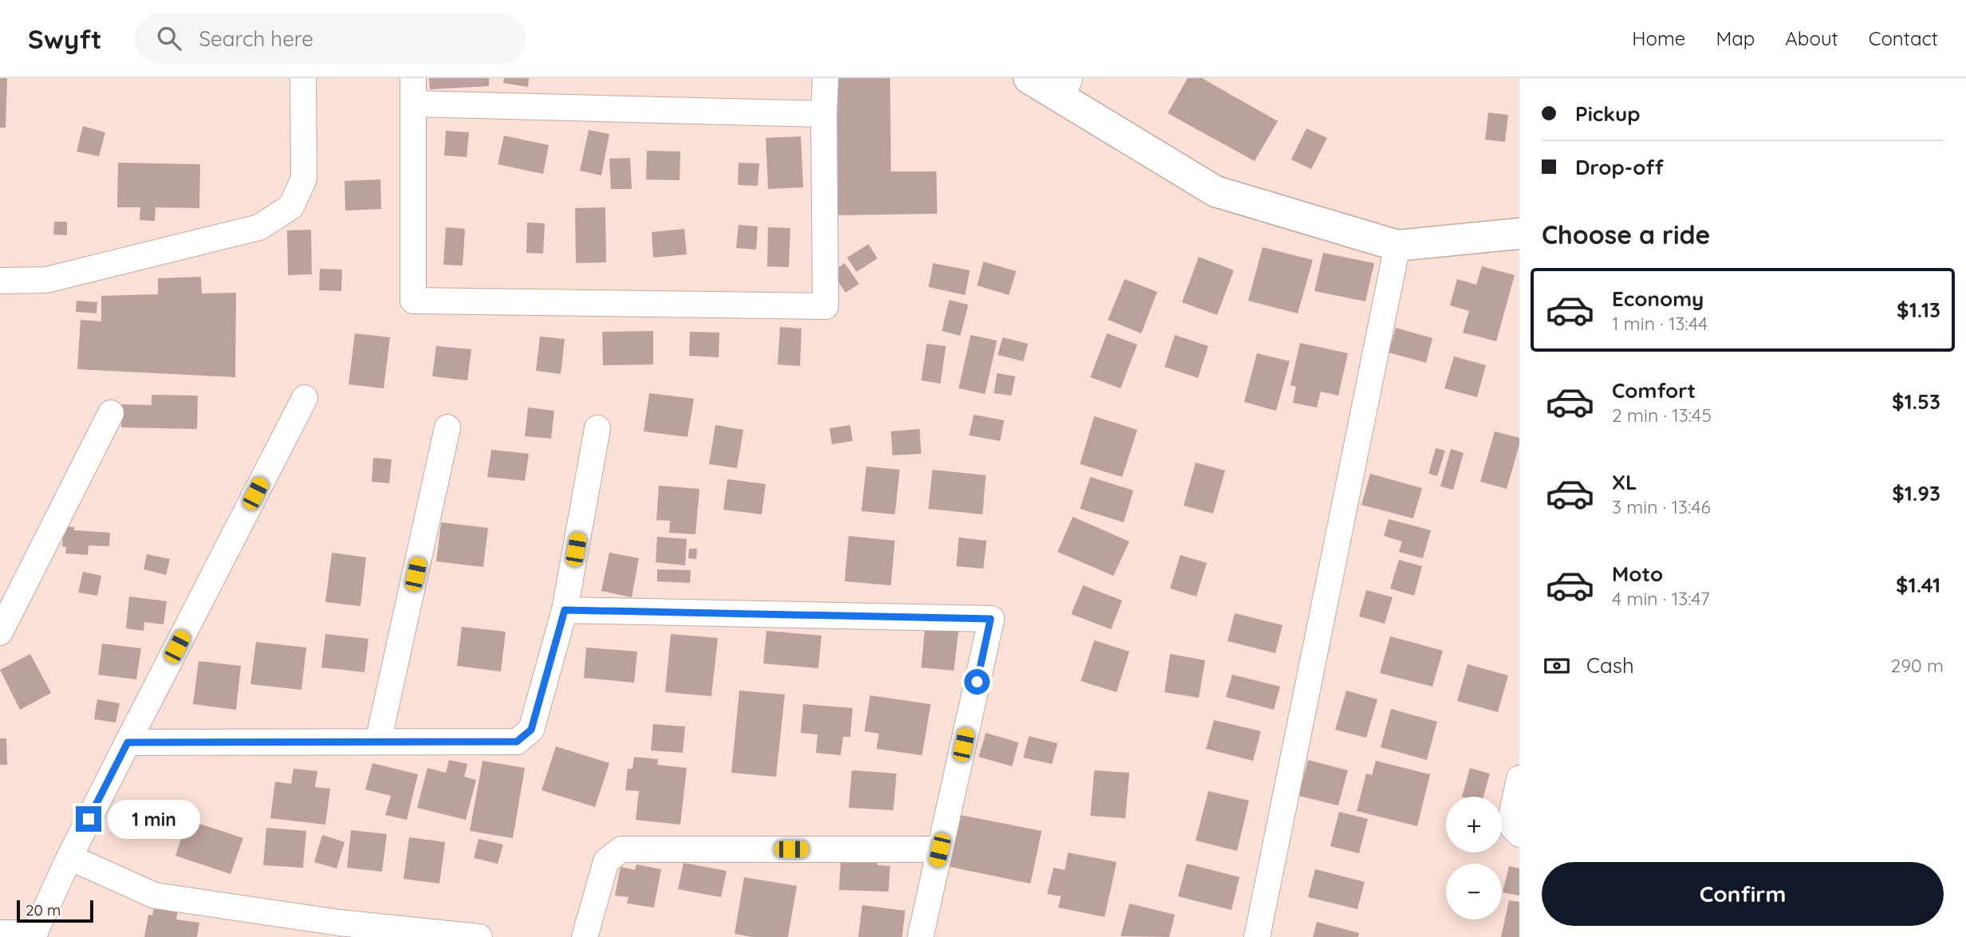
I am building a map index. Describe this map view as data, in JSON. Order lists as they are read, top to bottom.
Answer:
{
  "scale_bar": "20 m",
  "page": {
    "header": "Swyft",
    "search": "Search here",
    "nav": [
      "Home",
      "Map",
      "About",
      "Contact"
    ],
    "banner": ["Pickup", "Drop-off"],
    "heading": "Choose a ride",
    "list": [
      {
        "name": "Economy",
        "note": "1 min · 13:44",
        "value": "$1.13"
      },
      {
        "name": "Comfort",
        "note": "2 min · 13:45",
        "value": "$1.53"
      },
      {
        "name": "XL",
        "note": "3 min · 13:46",
        "value": "$1.93"
      },
      {
        "name": "Moto",
        "note": "4 min · 13:47",
        "value": "$1.41"
      }
    ],
    "pay": ["Cash", "290 m"],
    "map_buttons": ["+", "−"],
    "bubble": "1 min",
    "buttons": "Confirm",
    "scale": "20 m"
  }
}
